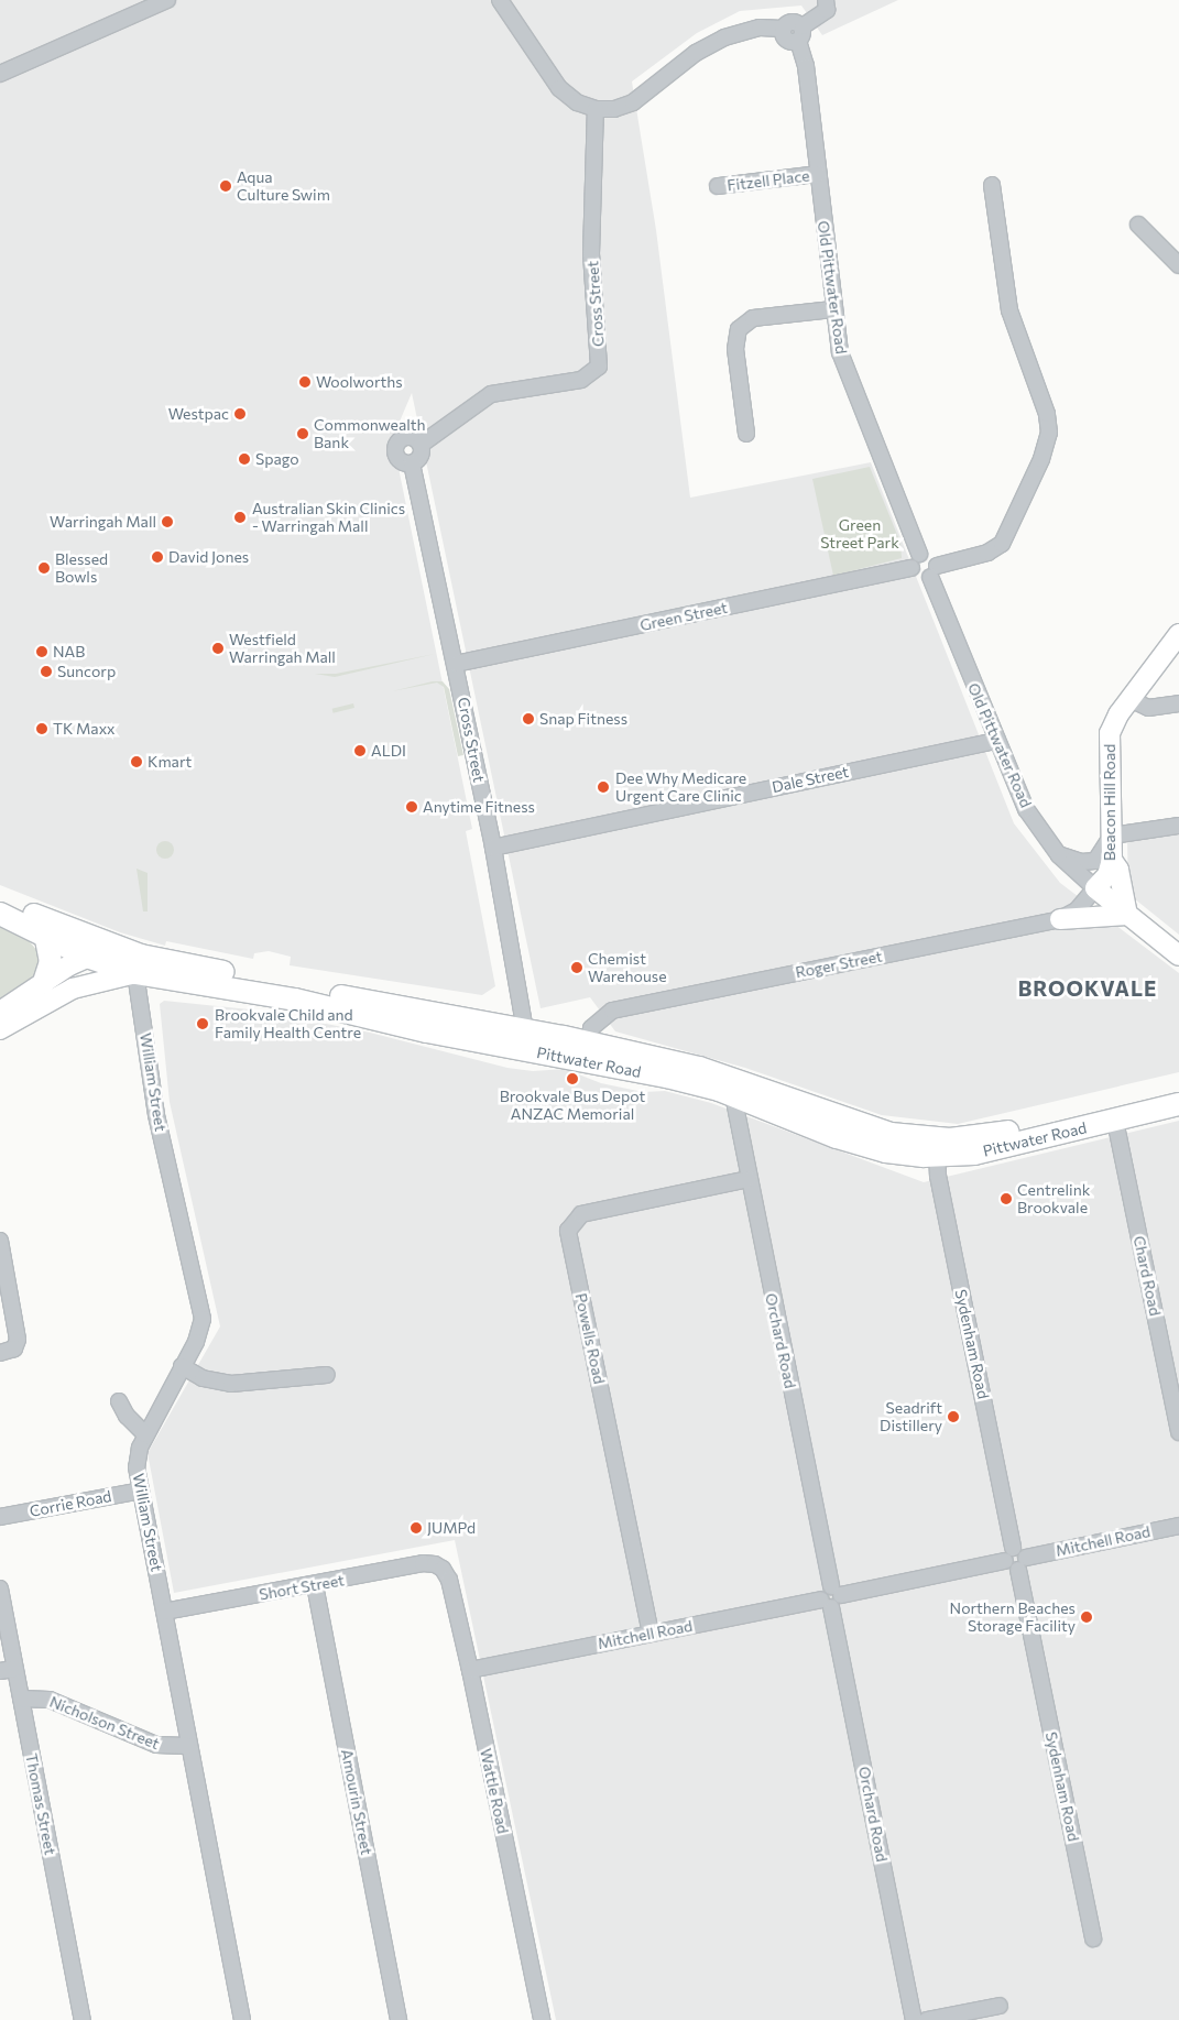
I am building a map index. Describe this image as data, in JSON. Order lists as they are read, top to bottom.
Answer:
{
  "streets": {
    "highway": ["Pittwater Road"],
    "main road": ["Old Pittwater Road", "Beacon Hill Road"],
    "street": [
      "Fitzell Place",
      "Cross Street",
      "Green Street",
      "Dale Street",
      "Roger Street",
      "William Street",
      "Chard Road",
      "Powells Road",
      "Orchard Road",
      "Sydenham Road",
      "Corrie Road",
      "Mitchell Road",
      "Short Street",
      "Nicholson Street",
      "Wattle Road",
      "Amourin Street",
      "Thomas Street"
    ]
  },
  "crossings": [
    ["Fitzell Place", "Old Pittwater Road"],
    ["Old Pittwater Road", "Green Street"],
    ["Old Pittwater Road", "Dale Street"],
    ["Old Pittwater Road", "Beacon Hill Road"],
    ["Old Pittwater Road", "Roger Street"],
    ["Cross Street", "Green Street"],
    ["Cross Street", "Dale Street"],
    ["Cross Street", "Pittwater Road"],
    ["Beacon Hill Road", "Roger Street"],
    ["Roger Street", "Pittwater Road"],
    ["Pittwater Road", "William Street"],
    ["Pittwater Road", "Chard Road"],
    ["Pittwater Road", "Orchard Road"],
    ["Pittwater Road", "Sydenham Road"],
    ["William Street", "Corrie Road"],
    ["William Street", "Short Street"],
    ["William Street", "Nicholson Street"],
    ["Powells Road", "Orchard Road"],
    ["Powells Road", "Mitchell Road"],
    ["Orchard Road", "Mitchell Road"],
    ["Sydenham Road", "Mitchell Road"],
    ["Mitchell Road", "Wattle Road"],
    ["Short Street", "Wattle Road"],
    ["Short Street", "Amourin Street"],
    ["Nicholson Street", "Thomas Street"]
  ],
  "districts": ["BROOKVALE"],
  "parks": ["Green Street Park"],
  "places": [
    "Aqua Culture Swim",
    "Woolworths",
    "Westpac",
    "Commonwealth Bank",
    "Spago",
    "Australian Skin Clinics - Warringah Mall",
    "Warringah Mall",
    "David Jones",
    "Blessed Bowls",
    "Westfield Warringah Mall",
    "NAB",
    "Suncorp",
    "Snap Fitness",
    "TK Maxx",
    "ALDI",
    "Kmart",
    "Dee Why Medicare Urgent Care Clinic",
    "Anytime Fitness",
    "Chemist Warehouse",
    "Brookvale Child and Family Health Centre",
    "Brookvale Bus Depot ANZAC Memorial",
    "Centrelink Brookvale",
    "Seadrift Distillery",
    "JUMPd",
    "Northern Beaches Storage Facility"
  ]
}
